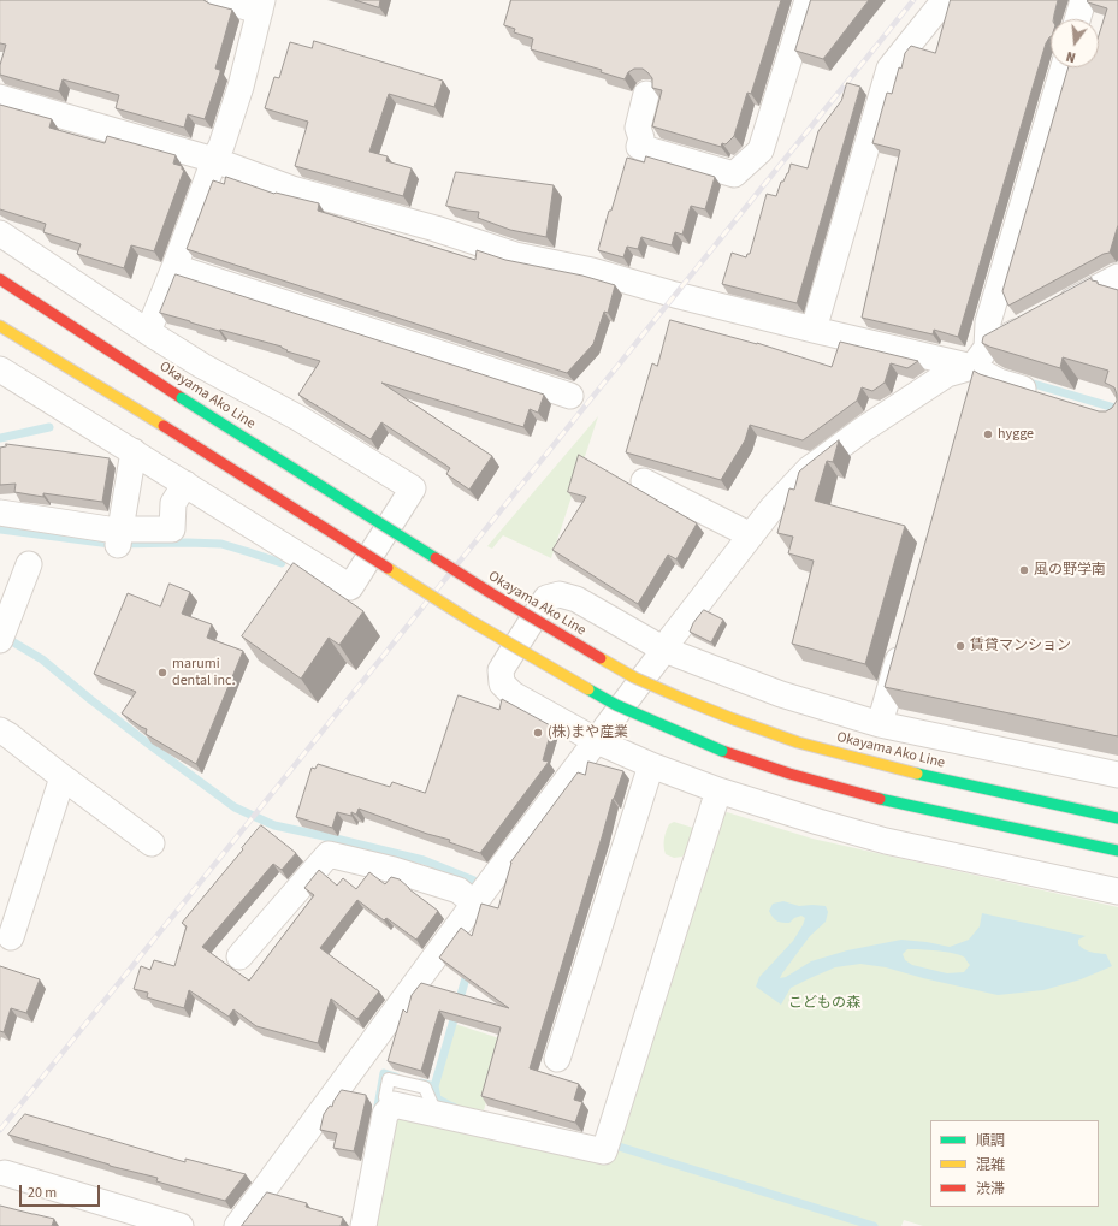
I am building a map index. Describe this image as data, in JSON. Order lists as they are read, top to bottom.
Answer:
{
  "streets": {
    "main road": ["Okayama Ako Line"]
  },
  "parks": ["こどもの森"],
  "places": [
    "hygge",
    "風の野学南",
    "賃貸マンション",
    "marumi dental inc.",
    "(株)まや産業"
  ],
  "legend": ["順調", "混雑", "渋滞"],
  "scale_bar": "20 m",
  "north": "bottom"
}
